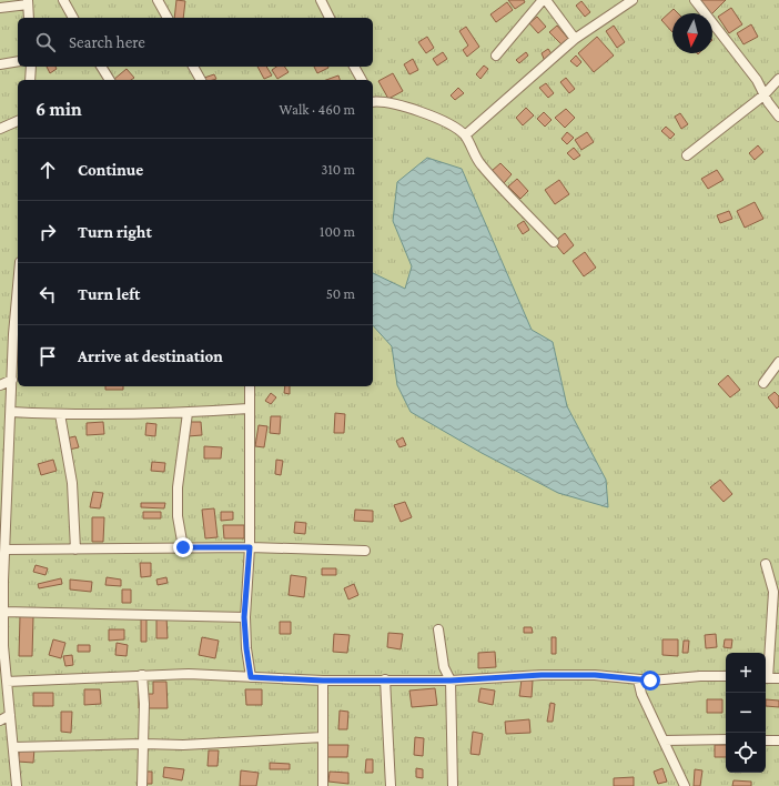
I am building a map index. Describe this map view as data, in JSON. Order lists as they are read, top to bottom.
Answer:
{
  "north": "bottom",
  "page": {
    "search": "Search here",
    "heading": ["6 min", "Walk · 460 m"],
    "list": [
      ["Continue", "310 m"],
      ["Turn right", "100 m"],
      ["Turn left", "50 m"],
      "Arrive at destination"
    ],
    "map_buttons": ["+", "−"]
  }
}
